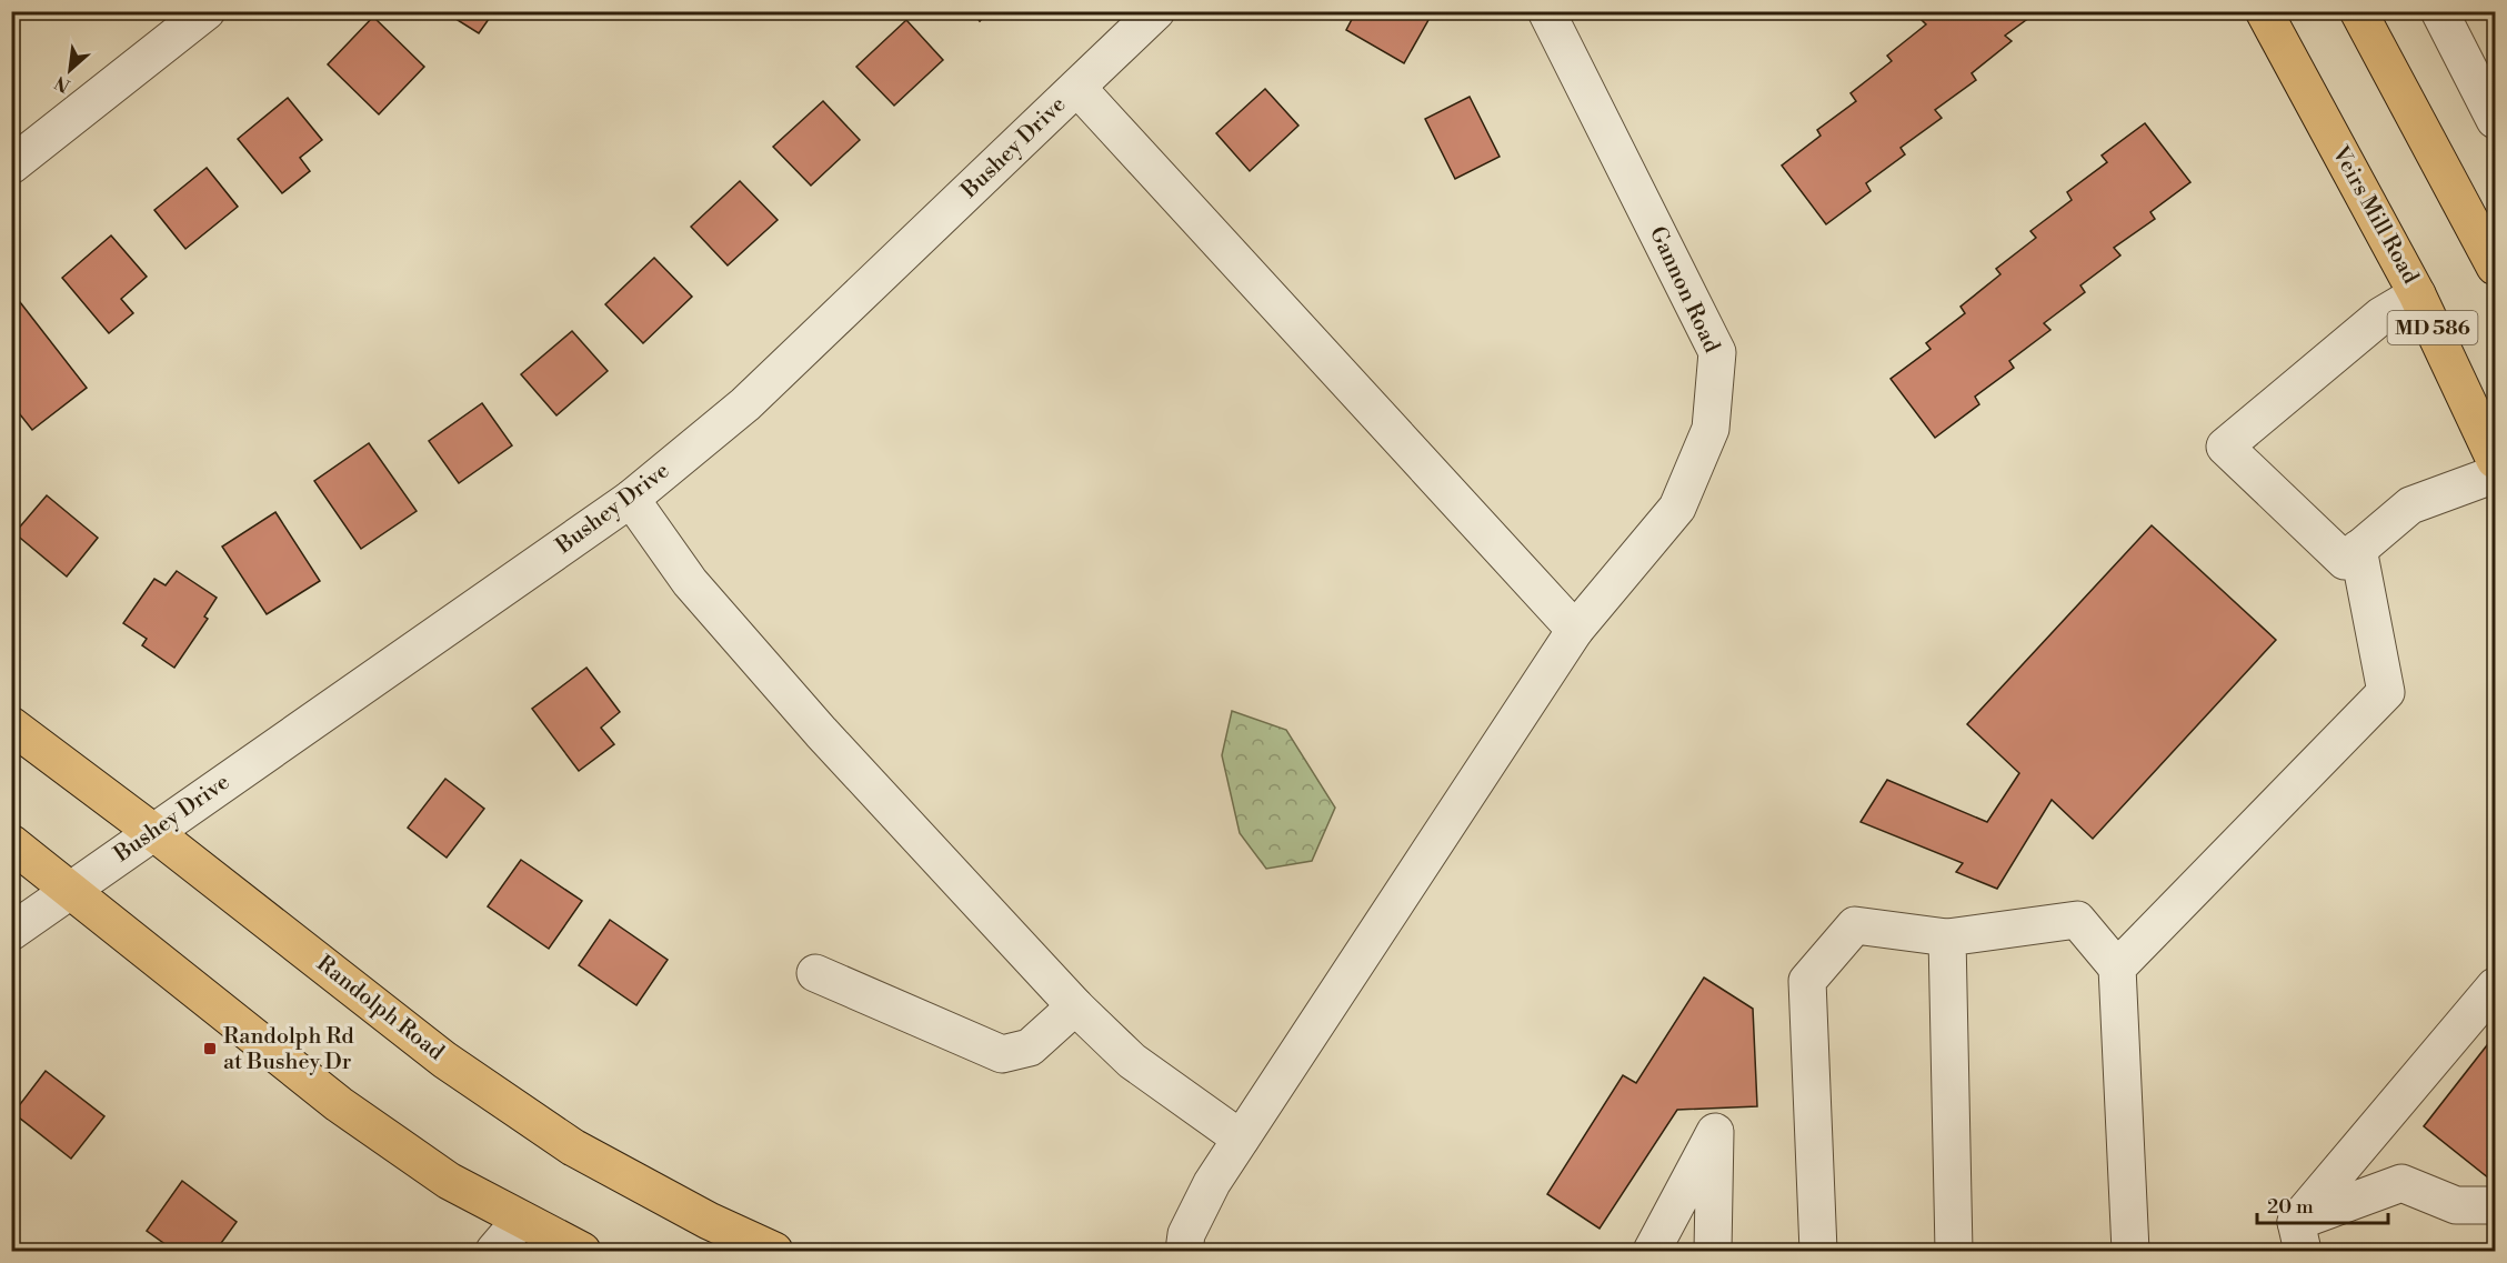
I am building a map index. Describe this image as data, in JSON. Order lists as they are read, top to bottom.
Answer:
{
  "streets": {
    "main road": ["Veirs Mill Road", "MD 586", "Randolph Road"],
    "street": ["Bushey Drive", "Gannon Road"]
  },
  "crossings": [
    ["Bushey Drive", "Randolph Road"]
  ],
  "places": {
    "transit": ["Randolph Rd at Bushey Dr"]
  },
  "scale_bar": "20 m",
  "north": "bottom left"
}
